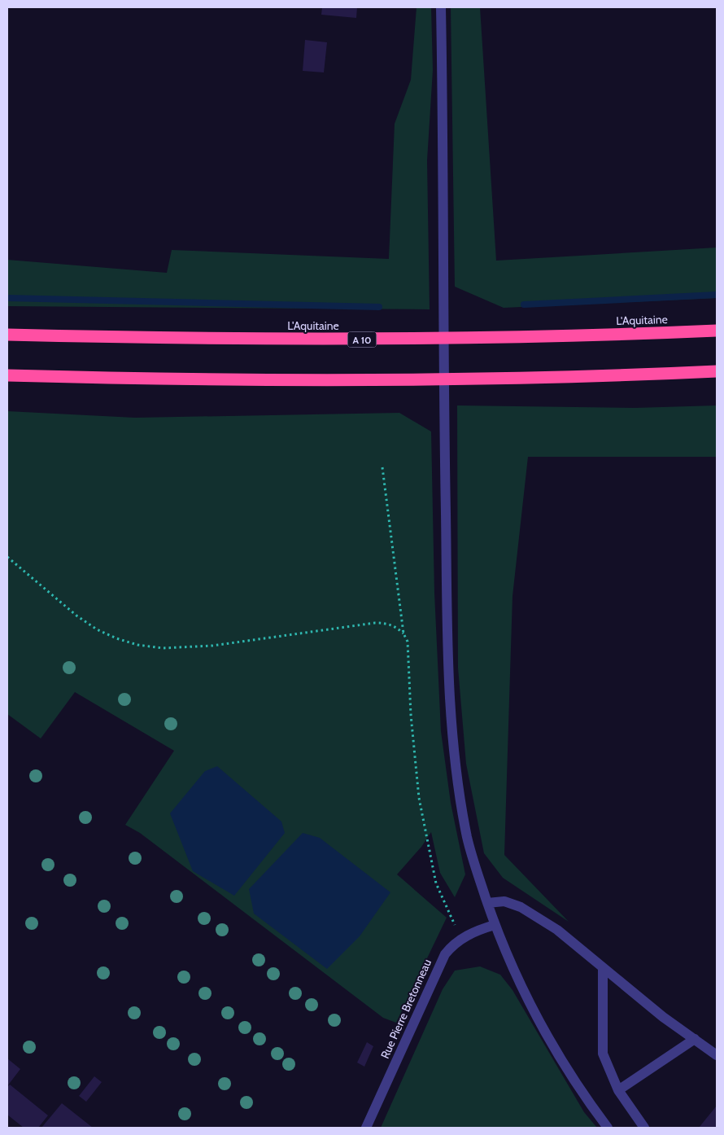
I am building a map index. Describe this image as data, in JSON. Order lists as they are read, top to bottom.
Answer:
{
  "streets": {
    "highway": ["L'Aquitaine", "A 10"],
    "street": ["Rue Pierre Bretonneau"]
  }
}
